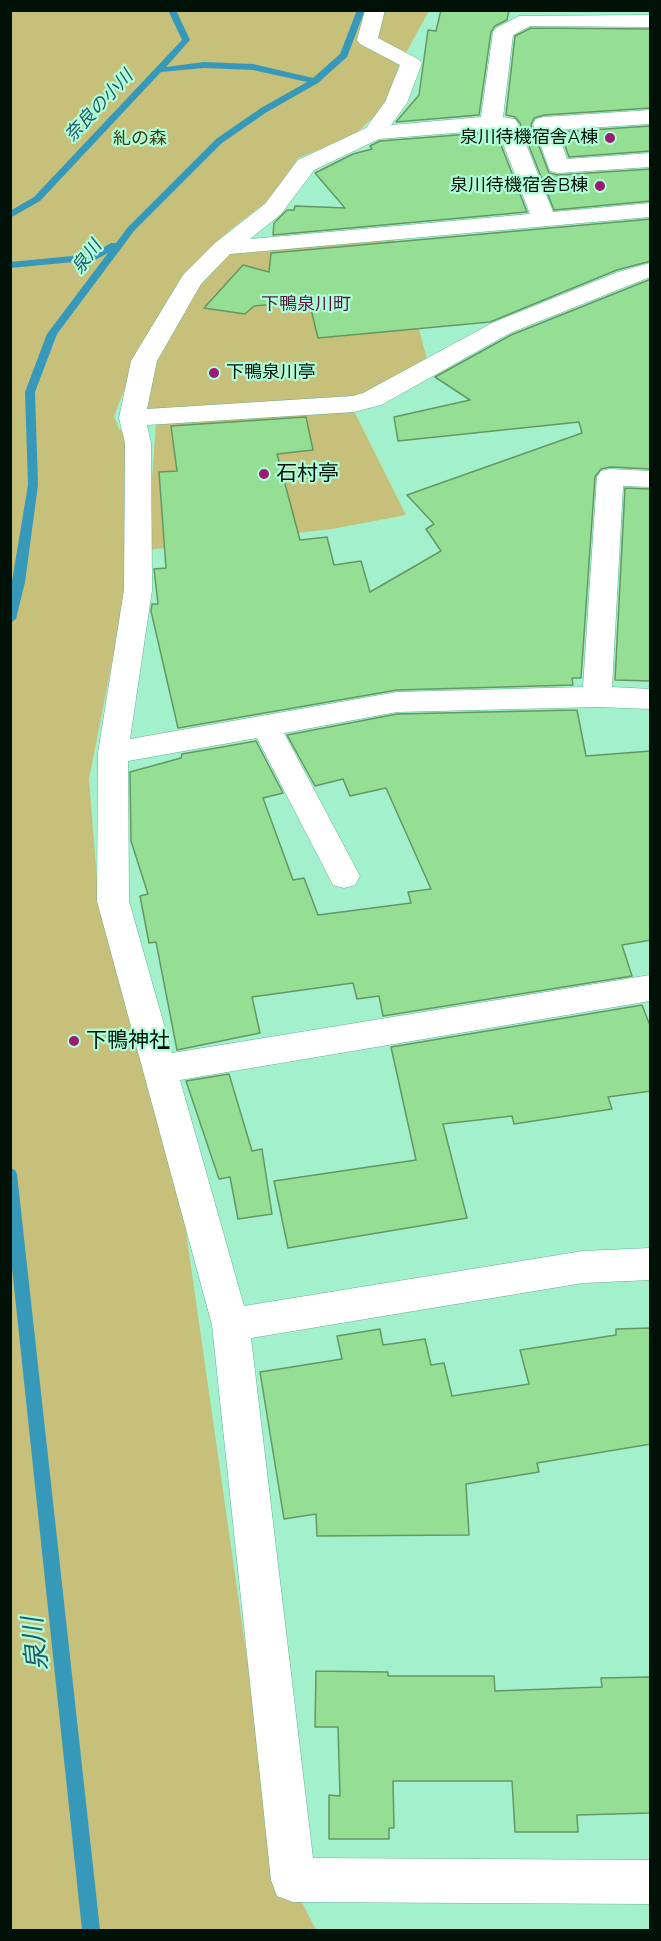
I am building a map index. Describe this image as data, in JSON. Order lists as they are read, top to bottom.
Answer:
{
  "districts": ["下鴨泉川町"],
  "water": ["奈良の小川", "泉川"],
  "parks": ["糺の森"],
  "places": [
    "泉川待機宿舎A棟",
    "泉川待機宿舎B棟",
    "下鴨泉川亭",
    "石村亭",
    "下鴨神社"
  ]
}
